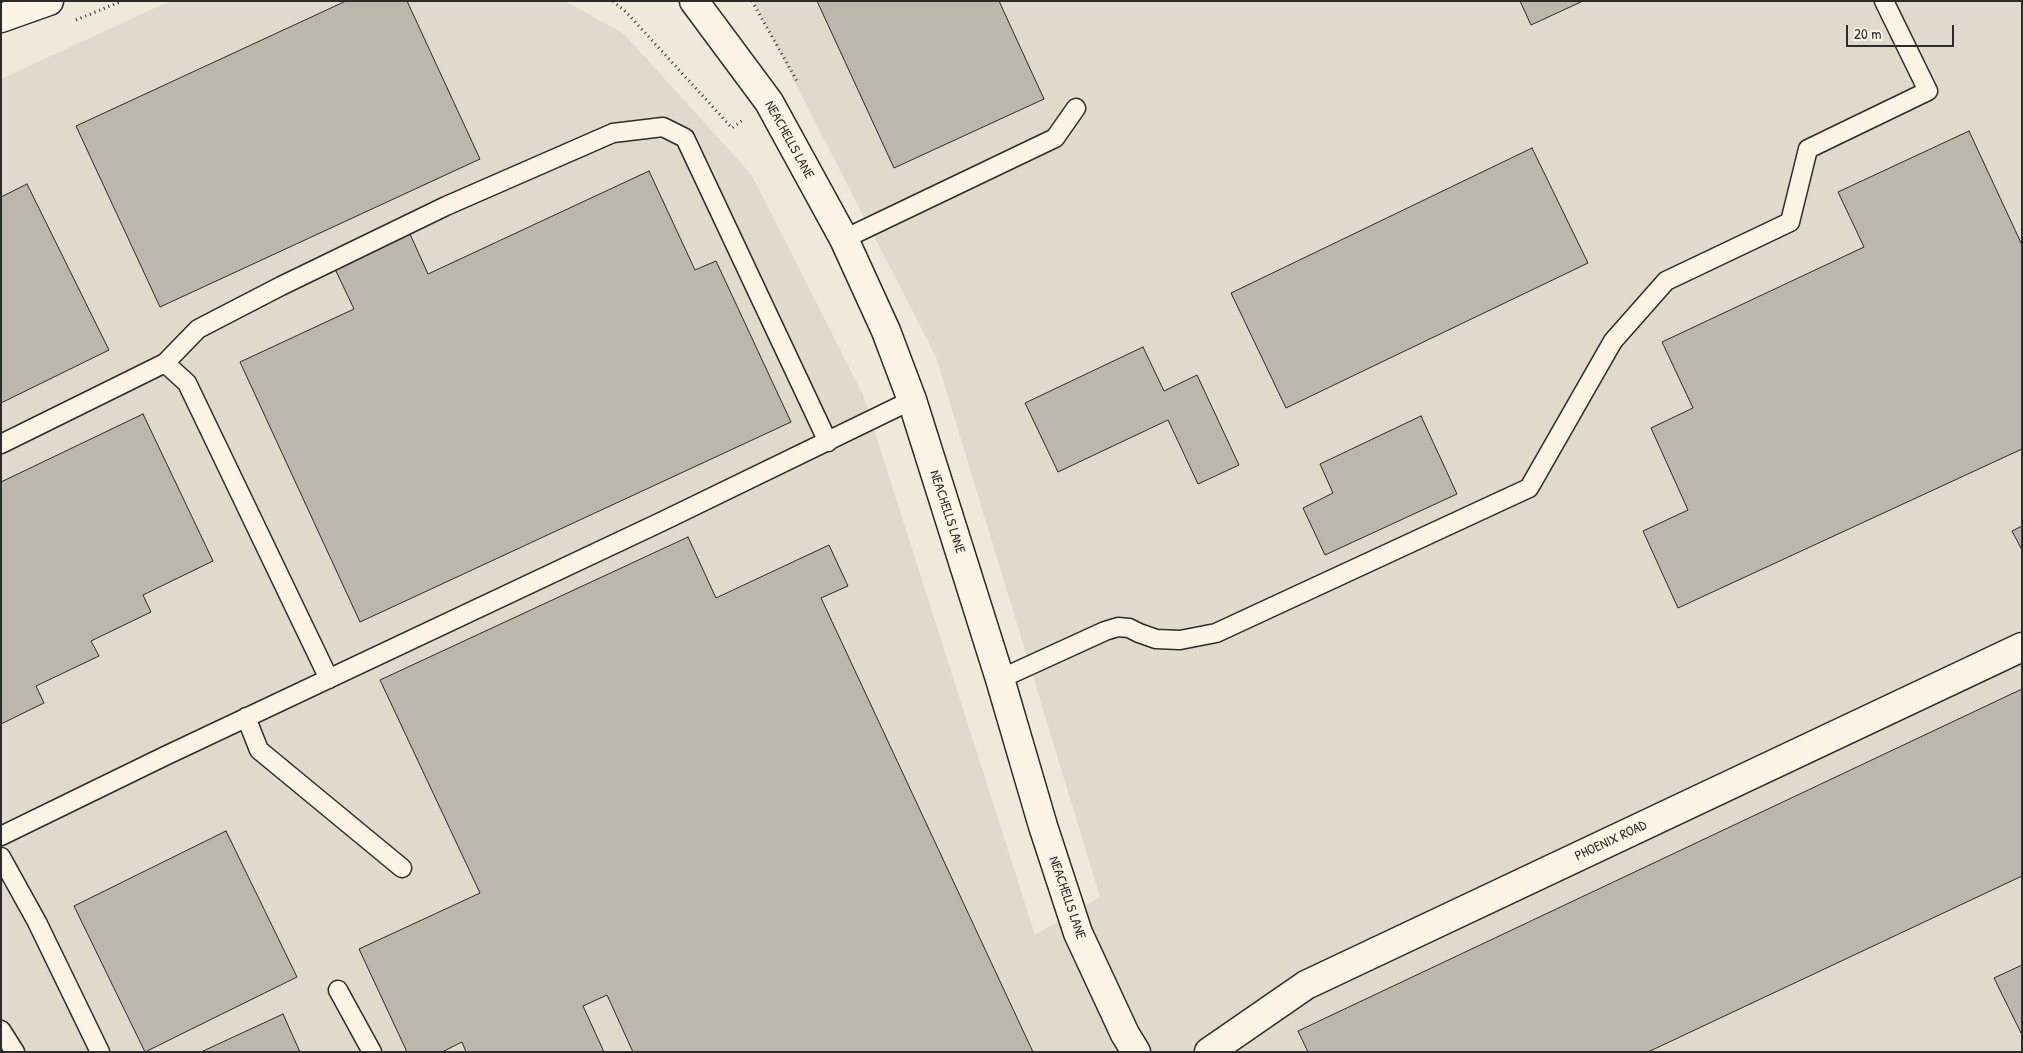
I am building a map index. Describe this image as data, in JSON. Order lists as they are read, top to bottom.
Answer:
{
  "streets": {
    "street": ["NEACHELLS LANE", "PHOENIX ROAD"]
  },
  "scale_bar": "20 m"
}
